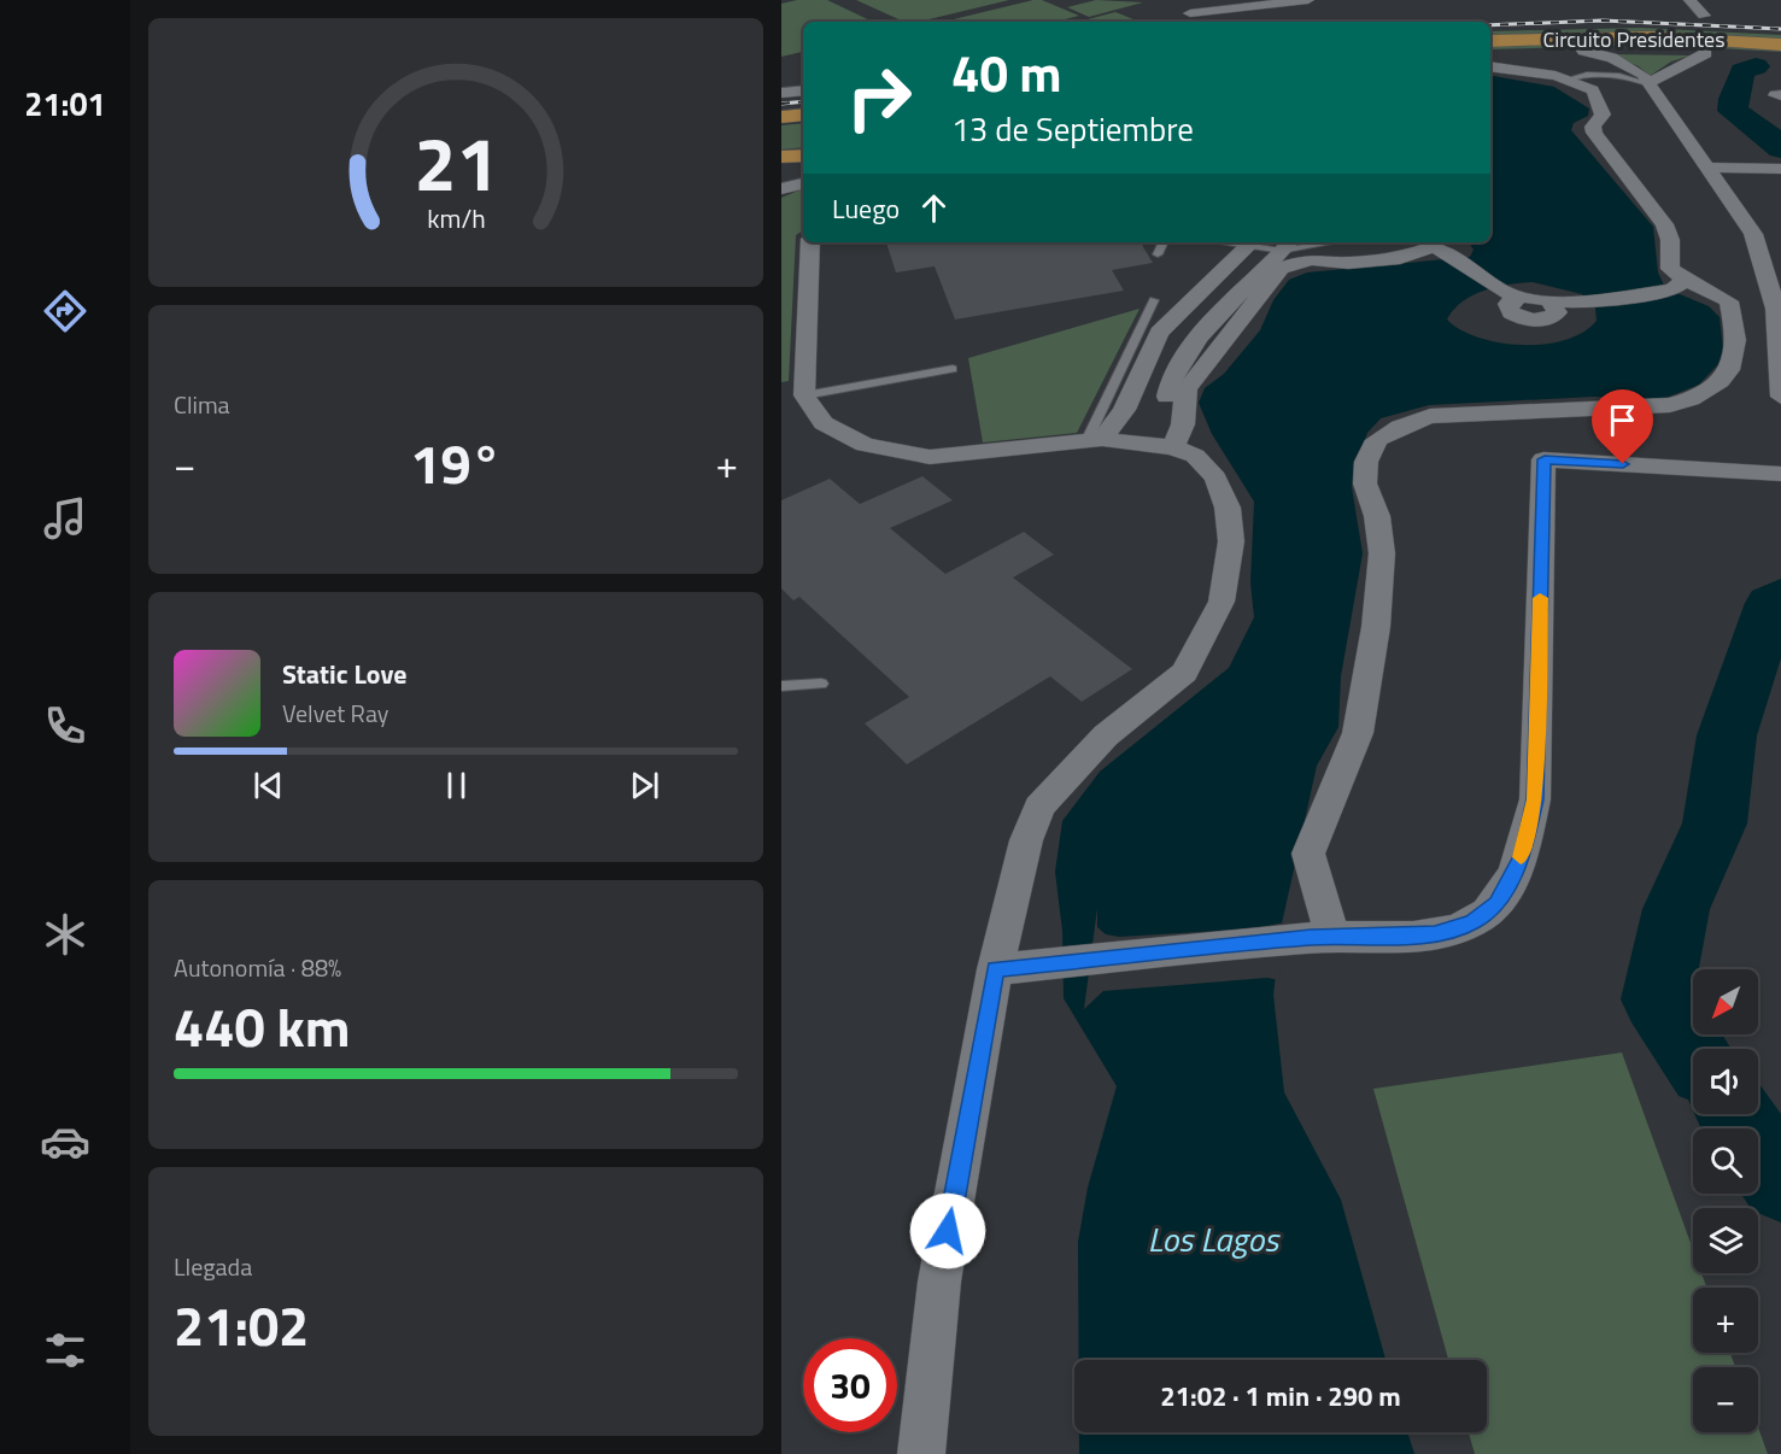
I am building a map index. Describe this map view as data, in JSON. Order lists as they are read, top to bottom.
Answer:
{
  "streets": {
    "main road": ["Circuito Presidentes"]
  },
  "water": ["Los Lagos"],
  "north": "bottom left",
  "page": {
    "tabs": "21:01",
    "turn": ["40 m", "13 de Septiembre"],
    "then": "Luego",
    "tile": [
      "Clima",
      ["Autonomía · 88%", "440 km"],
      ["Llegada", "21:02"]
    ],
    "heat": ["−", "19°", "+"],
    "song": ["Static Love", "Velvet Ray"],
    "map_buttons": ["+", "−"],
    "limit": "30",
    "trip": "21:02 · 1 min · 290 m",
    "gauge": ["21", "km/h"]
  }
}
